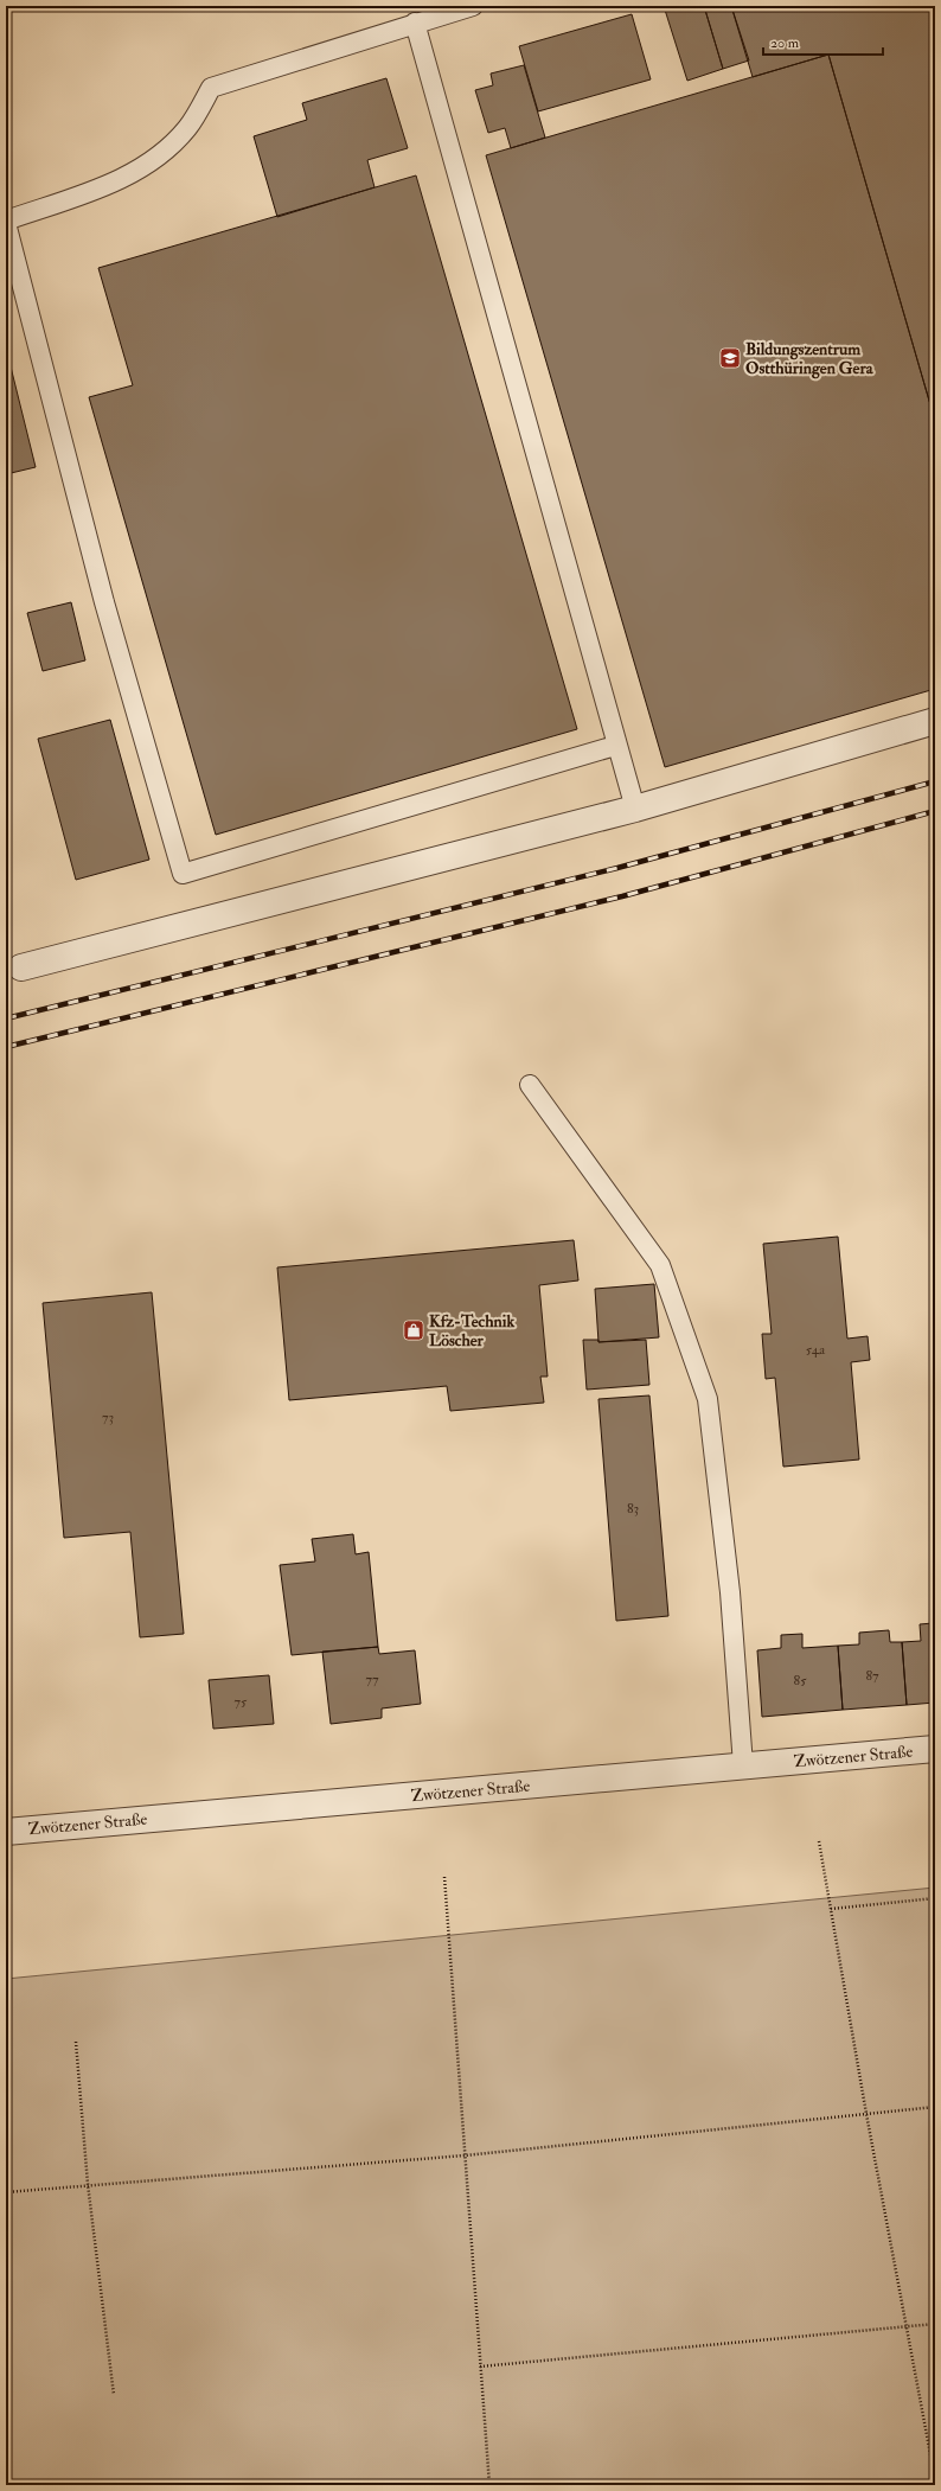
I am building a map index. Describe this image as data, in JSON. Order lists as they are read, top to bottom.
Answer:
{
  "streets": {
    "street": ["Zwötzener Straße"]
  },
  "places": {
    "school or university": ["Bildungszentrum Ostthüringen Gera"],
    "shop": ["Kfz-Technik Löscher"]
  },
  "house_numbers": [
    "54a",
    "73",
    "83",
    "87",
    "77",
    "85",
    "75"
  ],
  "scale_bar": "20 m"
}
